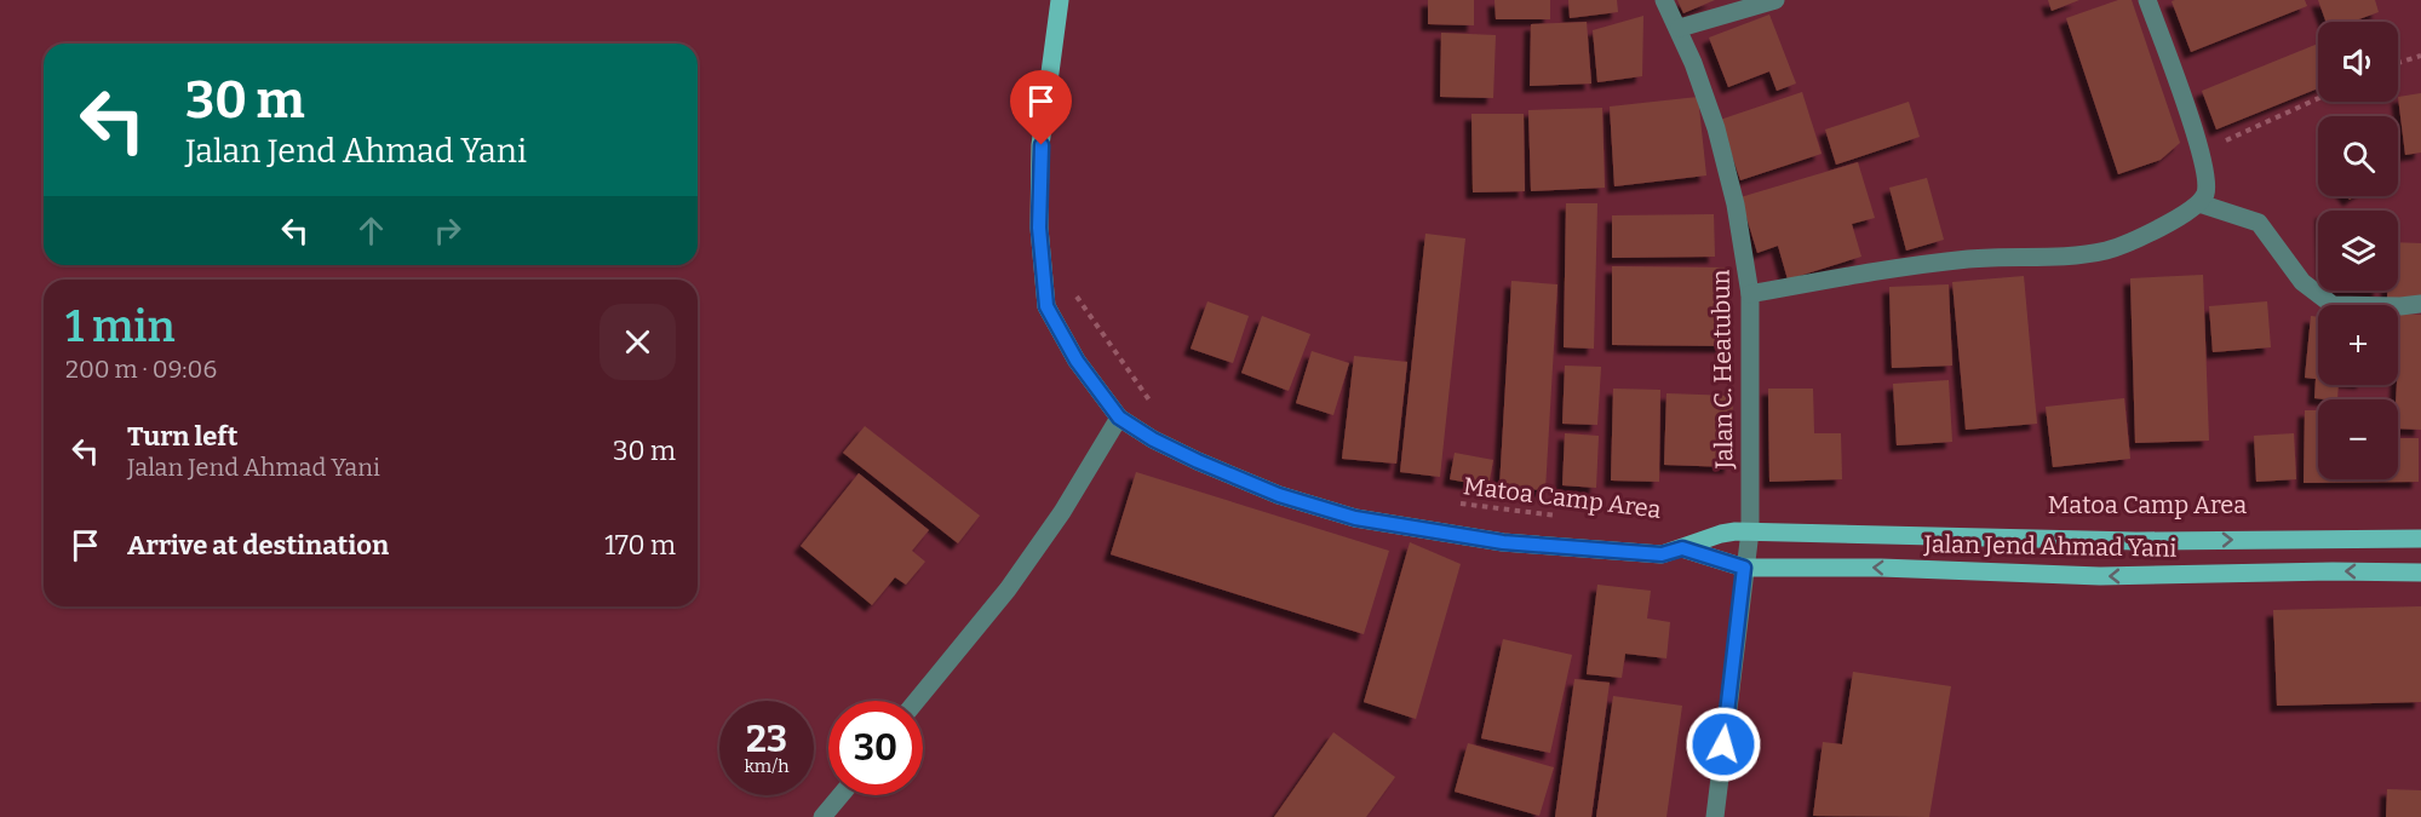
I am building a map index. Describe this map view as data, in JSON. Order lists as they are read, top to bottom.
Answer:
{
  "streets": {
    "main road": ["Jalan Jend Ahmad Yani"],
    "street": ["Jalan C. Heatubun"],
    "path": ["Matoa Camp Area"]
  },
  "crossings": [
    ["Jalan C. Heatubun", "Jalan Jend Ahmad Yani"]
  ],
  "page": {
    "map_buttons": ["+", "−"],
    "turn": ["30 m", "Jalan Jend Ahmad Yani"],
    "heading": ["1 min", "200 m · 09:06"],
    "list": [
      {
        "name": "Turn left",
        "note": "Jalan Jend Ahmad Yani",
        "value": "30 m"
      },
      {
        "name": "Arrive at destination",
        "value": "170 m"
      }
    ],
    "speed": "23 km/h",
    "limit": "30"
  }
}
